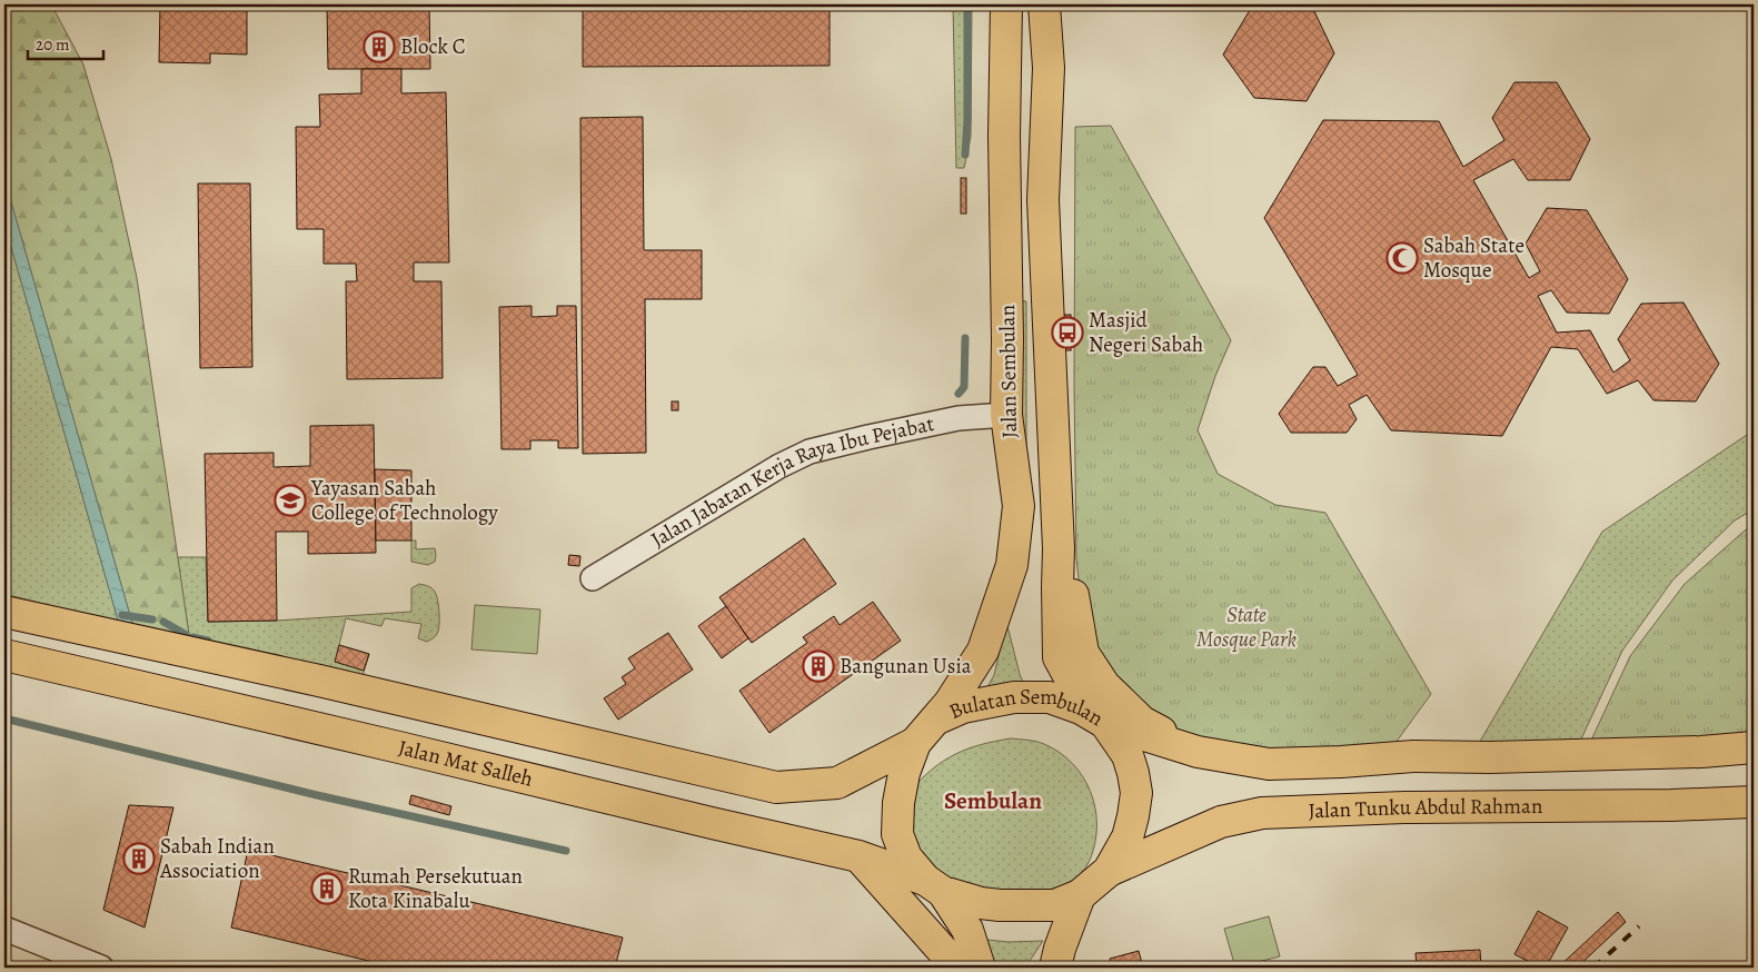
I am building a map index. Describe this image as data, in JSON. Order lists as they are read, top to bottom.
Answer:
{
  "streets": {
    "main road": [
      "Jalan Sembulan",
      "Bulatan Sembulan",
      "Jalan Mat Salleh",
      "Jalan Tunku Abdul Rahman"
    ],
    "street": ["Jalan Jabatan Kerja Raya Ibu Pejabat"]
  },
  "crossings": [
    ["Jalan Sembulan", "Jalan Jabatan Kerja Raya Ibu Pejabat"],
    ["Jalan Sembulan", "Bulatan Sembulan"],
    ["Bulatan Sembulan", "Jalan Mat Salleh"],
    ["Bulatan Sembulan", "Jalan Tunku Abdul Rahman"]
  ],
  "districts": ["Sembulan"],
  "parks": ["State Mosque Park"],
  "places": {
    "building": [
      "Block C",
      "Bangunan Usia",
      "Sabah Indian Association",
      "Rumah Persekutuan Kota Kinabalu"
    ],
    "mosque": ["Sabah State Mosque"],
    "bus stop": ["Masjid Negeri Sabah"],
    "school or university": ["Yayasan Sabah College of Technology"]
  },
  "scale_bar": "20 m"
}
